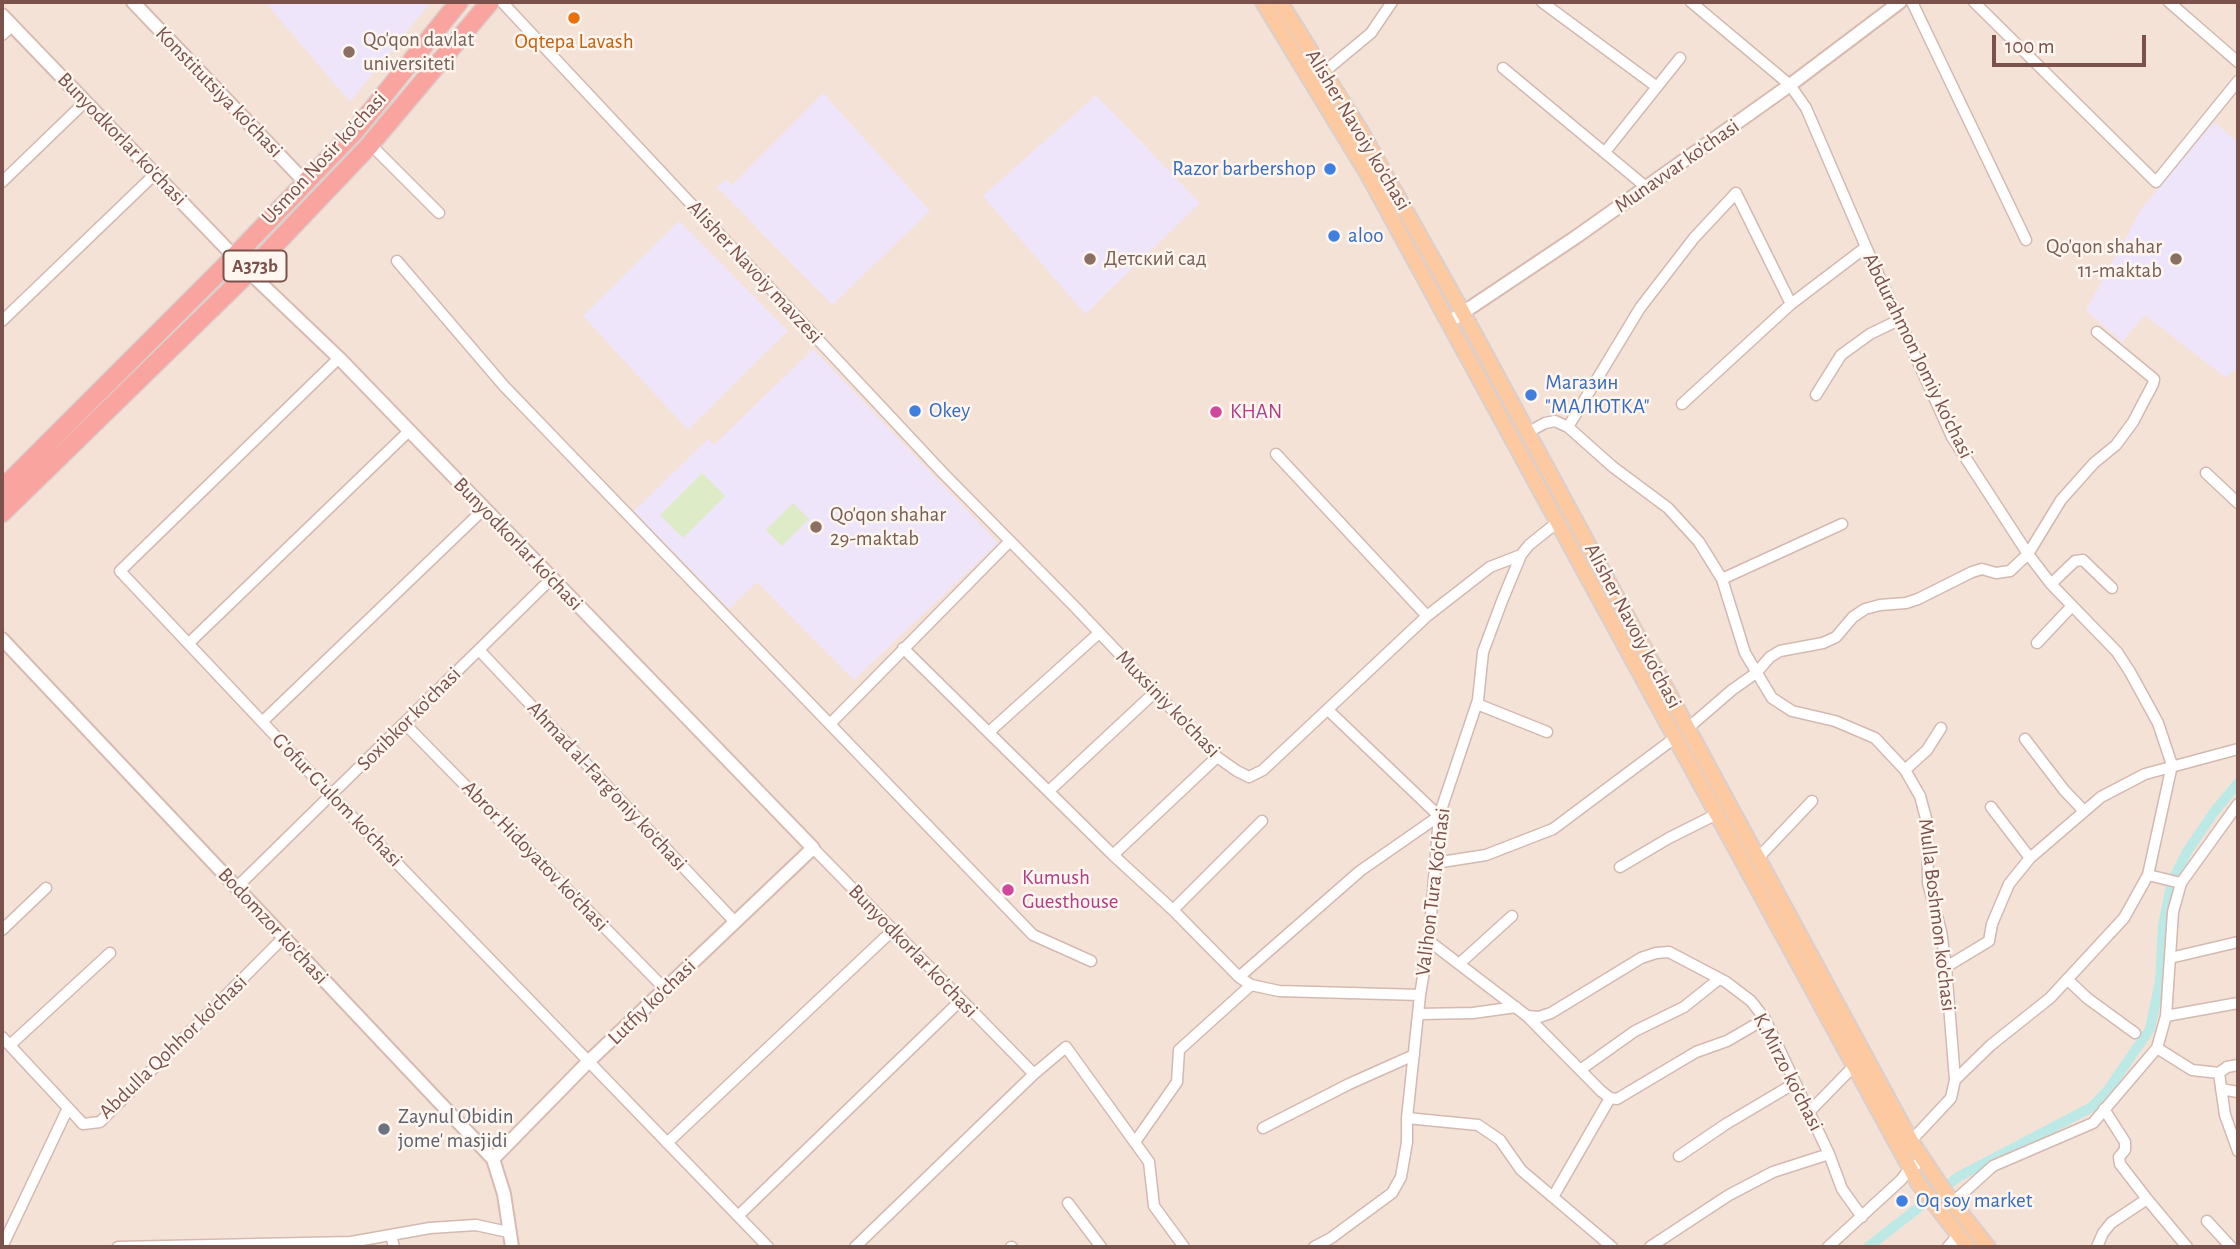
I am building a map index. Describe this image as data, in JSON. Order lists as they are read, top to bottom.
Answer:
{
  "streets": {
    "highway": ["Usmon Nosir ko'chasi", "A373b"],
    "main road": ["Alisher Navoiy ko'chasi"],
    "street": [
      "Konstitutsiya ko'chasi",
      "Bunyodkorlar ko'chasi",
      "Munavvar ko'chasi",
      "Alisher Navoiy mavzesi",
      "Abdurahmon Jomiy ko'chasi",
      "Muxsiniy ko'chasi",
      "Soxibkor ko'chasi",
      "Ahmad al-Farg'oniy ko'chasi",
      "G'ofur G'ulom ko'chasi",
      "Abror Hidoyatov ko'chasi",
      "Valihon Tura Ko'chasi",
      "Mulla Boshmon ko'chasi",
      "Bodomzor ko'chasi",
      "Lutfiy ko'chasi",
      "Abdulla Qohhor ko'chasi",
      "K.Mirzo ko'chasi"
    ]
  },
  "crossings": [
    ["Konstitutsiya ko'chasi", "Usmon Nosir ko'chasi"],
    ["Alisher Navoiy ko'chasi", "Munavvar ko'chasi"],
    ["Alisher Navoiy ko'chasi", "Valihon Tura Ko'chasi"],
    ["Bunyodkorlar ko'chasi", "Usmon Nosir ko'chasi"],
    ["Bunyodkorlar ko'chasi", "Soxibkor ko'chasi"],
    ["Bunyodkorlar ko'chasi", "G'ofur G'ulom ko'chasi"],
    ["Bunyodkorlar ko'chasi", "Lutfiy ko'chasi"],
    ["Munavvar ko'chasi", "Abdurahmon Jomiy ko'chasi"],
    ["Alisher Navoiy mavzesi", "Muxsiniy ko'chasi"],
    ["Muxsiniy ko'chasi", "Valihon Tura Ko'chasi"],
    ["Soxibkor ko'chasi", "Ahmad al-Farg'oniy ko'chasi"],
    ["Soxibkor ko'chasi", "G'ofur G'ulom ko'chasi"],
    ["Soxibkor ko'chasi", "Abror Hidoyatov ko'chasi"],
    ["Soxibkor ko'chasi", "Bodomzor ko'chasi"],
    ["Ahmad al-Farg'oniy ko'chasi", "Lutfiy ko'chasi"],
    ["G'ofur G'ulom ko'chasi", "Lutfiy ko'chasi"],
    ["Abror Hidoyatov ko'chasi", "Lutfiy ko'chasi"],
    ["Bodomzor ko'chasi", "Lutfiy ko'chasi"],
    ["Bodomzor ko'chasi", "Abdulla Qohhor ko'chasi"]
  ],
  "places": [
    "Oqtepa Lavash",
    "Qo'qon davlat universiteti",
    "Razor barbershop",
    "aloo",
    "Детский сад",
    "Qo'qon shahar 11-maktab",
    "Магазин \"МАЛЮТКА\"",
    "Okey",
    "KHAN",
    "Qo'qon shahar 29-maktab",
    "Kumush Guesthouse",
    "Zaynul Obidin jome' masjidi",
    "Oq soy market"
  ],
  "scale_bar": "100 m"
}
